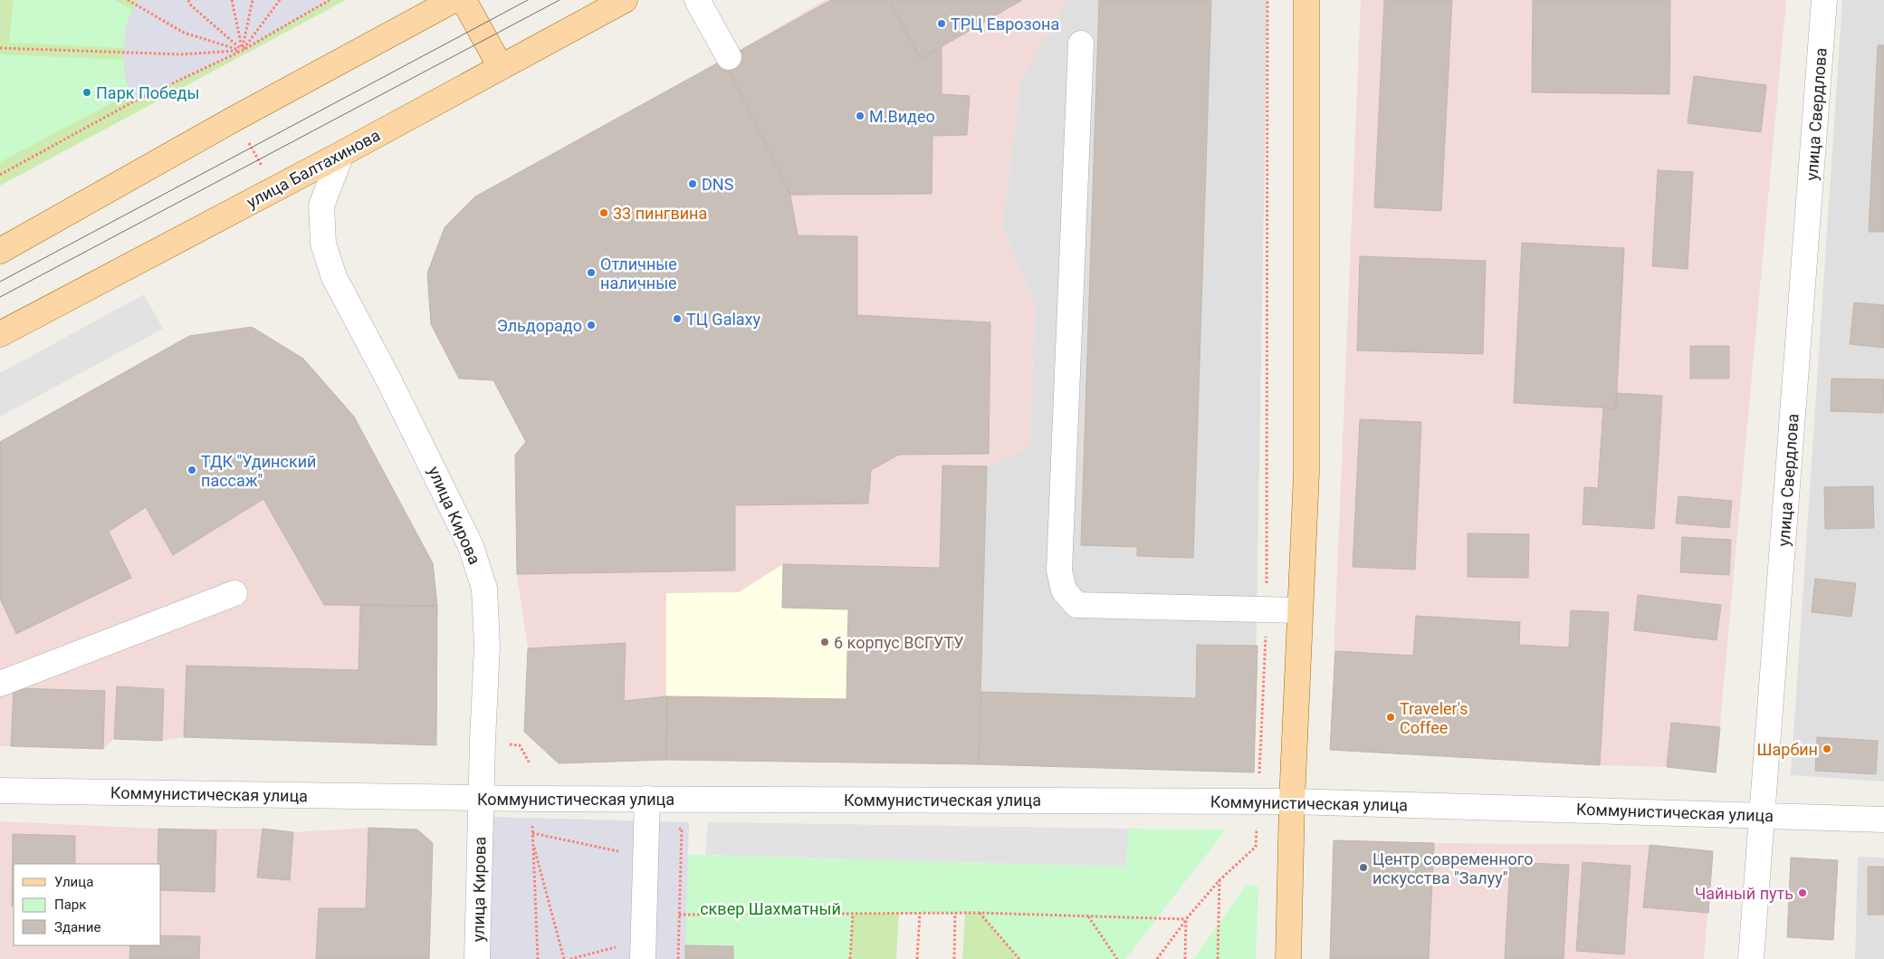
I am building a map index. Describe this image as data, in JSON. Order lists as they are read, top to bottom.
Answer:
{
  "streets": {
    "main road": ["улица Балтахинова"],
    "street": ["улица Свердлова", "улица Кирова", "Коммунистическая улица"]
  },
  "crossings": [
    ["улица Свердлова", "Коммунистическая улица"],
    ["улица Балтахинова", "улица Кирова"],
    ["улица Кирова", "Коммунистическая улица"]
  ],
  "parks": ["сквер Шахматный"],
  "places": [
    "ТРЦ Еврозона",
    "Парк Победы",
    "М.Видео",
    "DNS",
    "33 пингвина",
    "Отличные наличные",
    "ТЦ Galaxy",
    "Эльдорадо",
    "ТДК \"Удинский пассаж\"",
    "6 корпус ВСГУТУ",
    "Traveler's Coffee",
    "Шарбин",
    "Центр современного искусства \"Залуу\"",
    "Чайный путь"
  ],
  "legend": ["Улица", "Парк", "Здание"]
}
